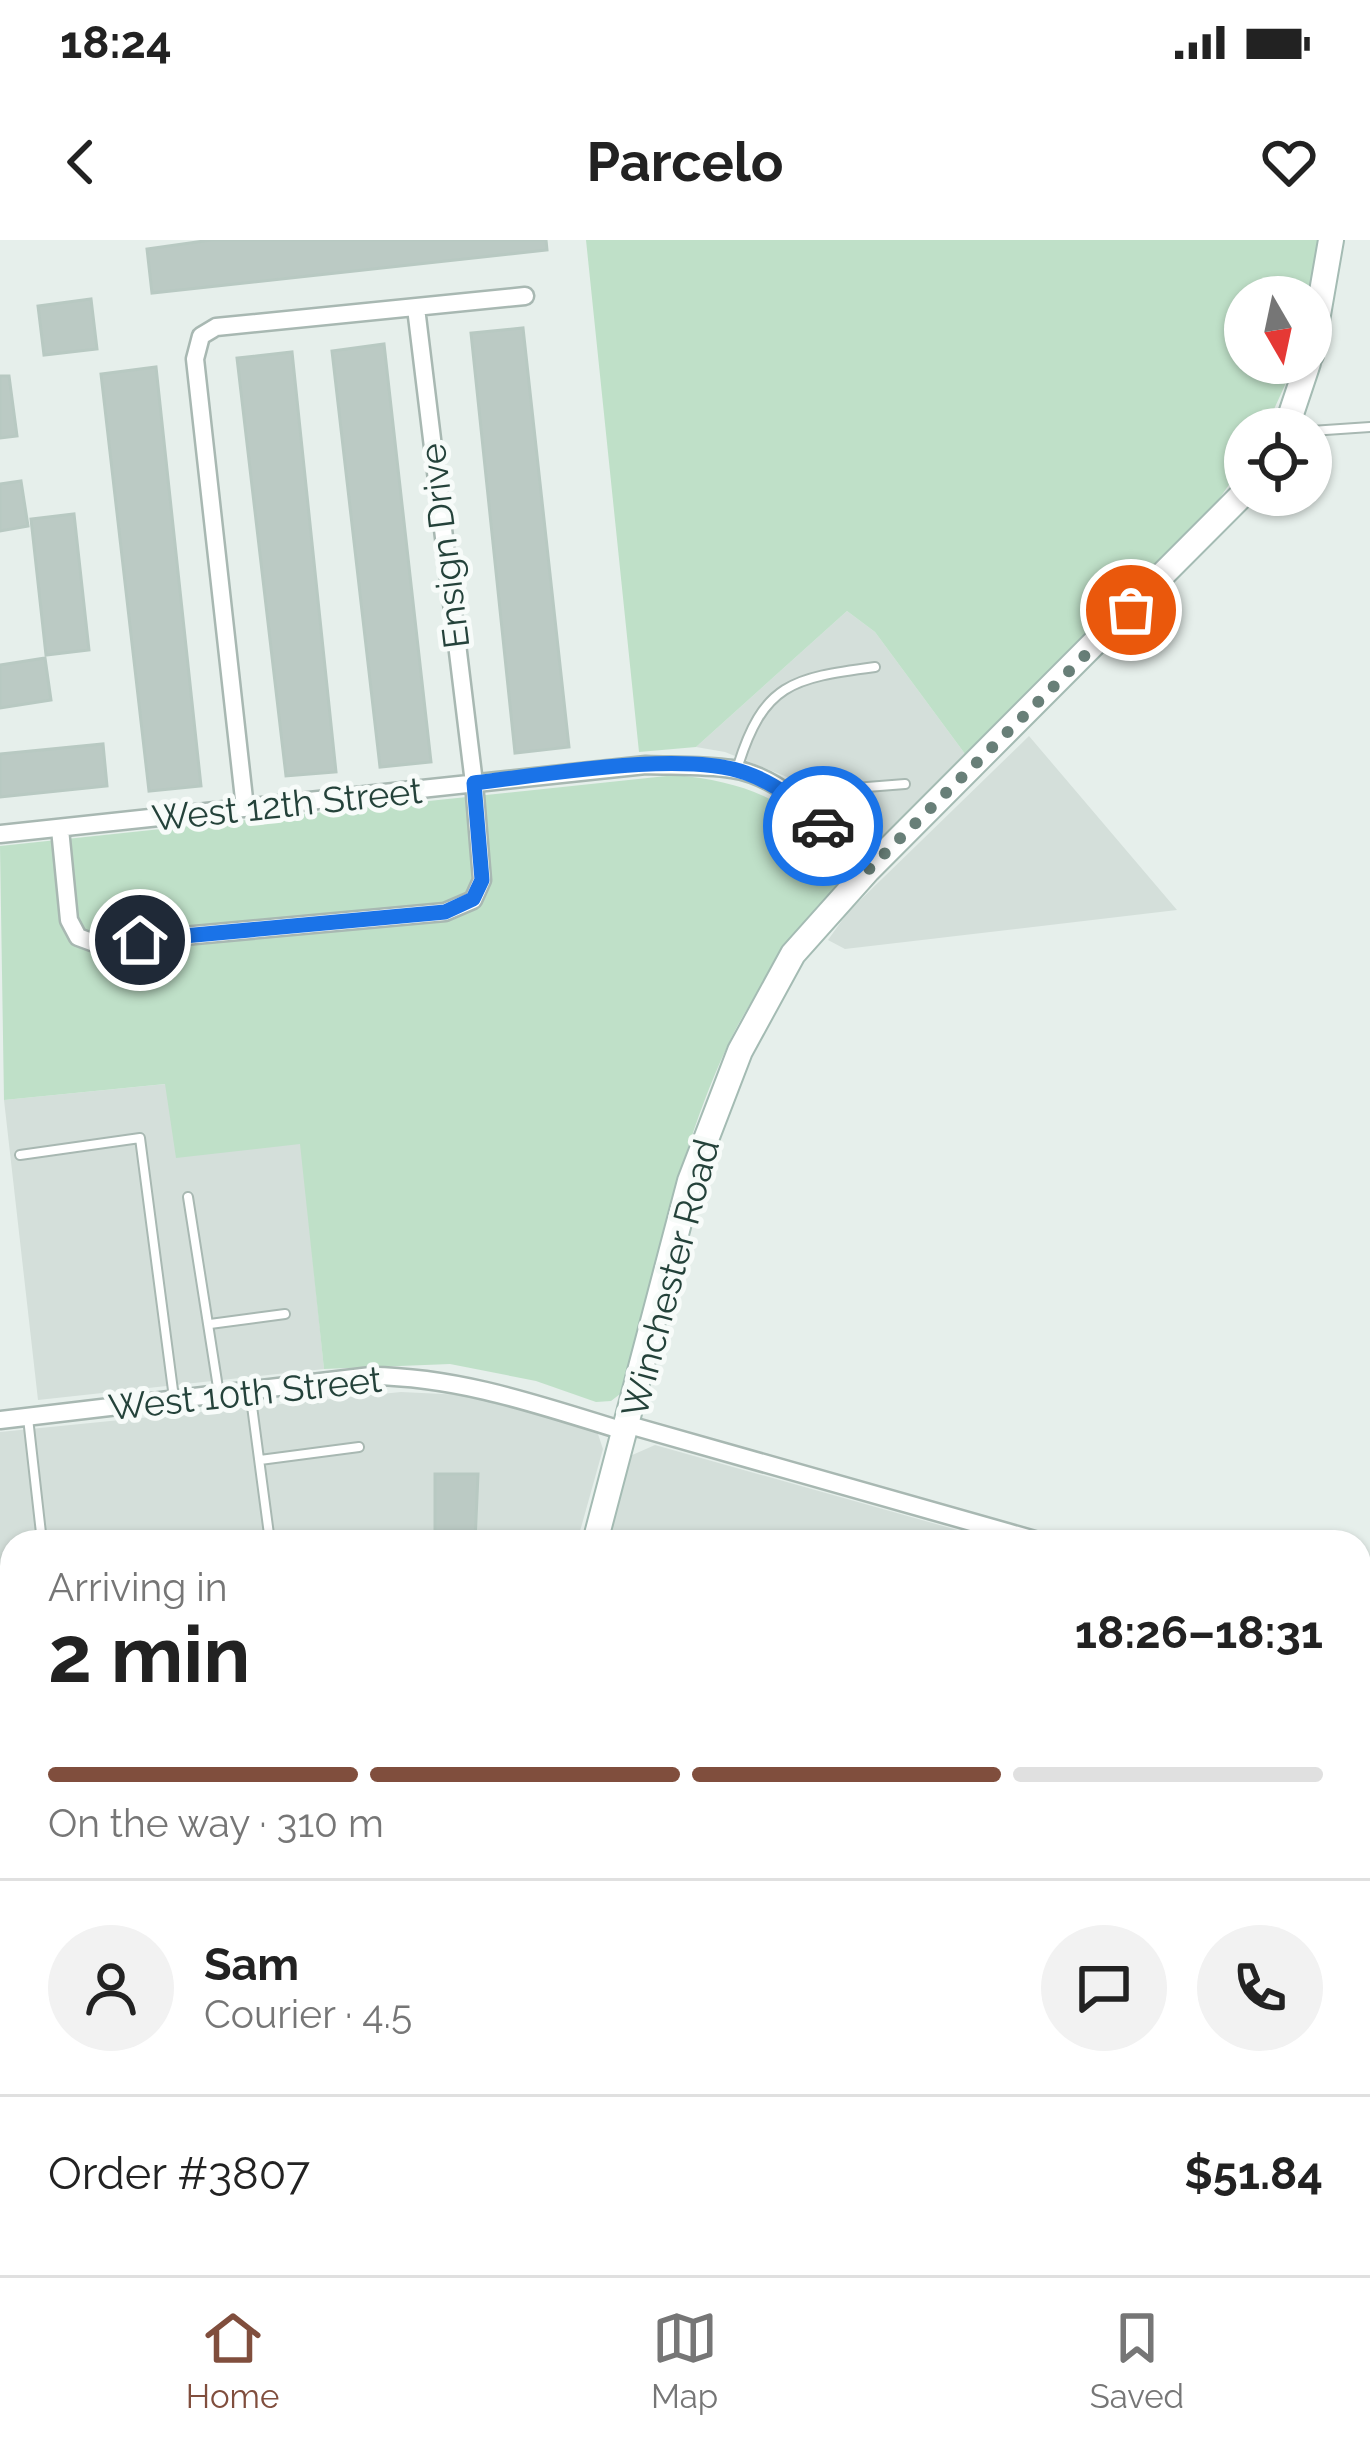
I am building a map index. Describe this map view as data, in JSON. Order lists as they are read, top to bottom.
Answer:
{
  "streets": {
    "street": [
      "Ensign Drive",
      "West 12th Street",
      "Winchester Road",
      "West 10th Street"
    ]
  },
  "crossings": [
    ["Ensign Drive", "West 12th Street"],
    ["West 12th Street", "Winchester Road"],
    ["Winchester Road", "West 10th Street"]
  ],
  "north": "bottom",
  "page": {
    "status": "18:24",
    "header": "Parcelo",
    "heading": ["2 min", "Arriving in", "18:26–18:31"],
    "panel": [
      "Sam",
      "Courier · 4.5",
      "Order #3807",
      "$51.84"
    ],
    "bar": "On the way · 310 m",
    "tabs": ["Home", "Map", "Saved"]
  }
}
